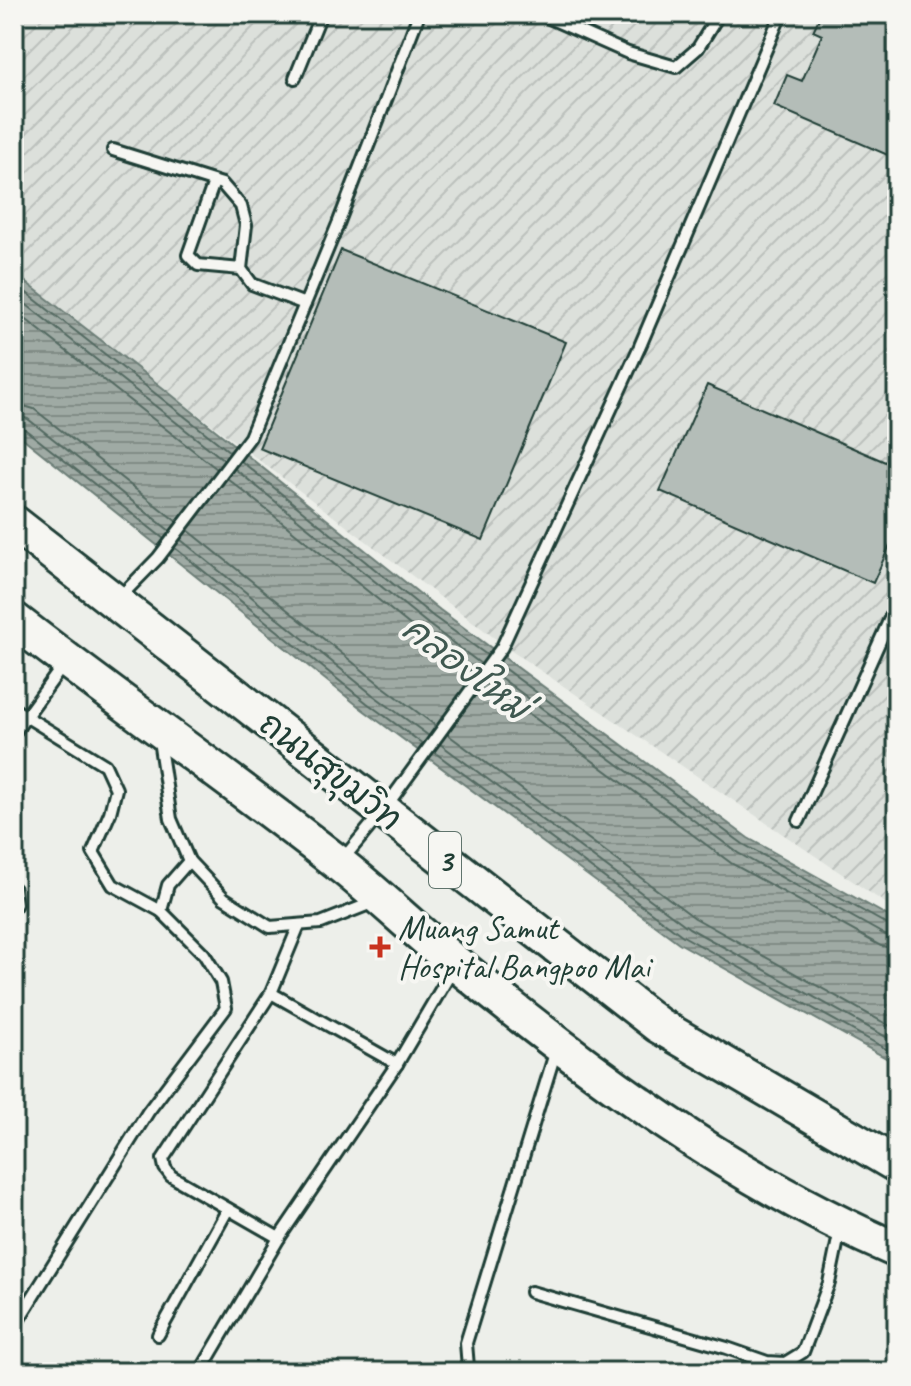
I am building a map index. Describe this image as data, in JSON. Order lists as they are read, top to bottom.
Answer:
{
  "streets": {
    "highway": ["ถนนสุขุมวิท", "3"]
  },
  "water": ["คลองใหม่"],
  "places": {
    "health": ["Muang Samut Hospital Bangpoo Mai"]
  }
}
